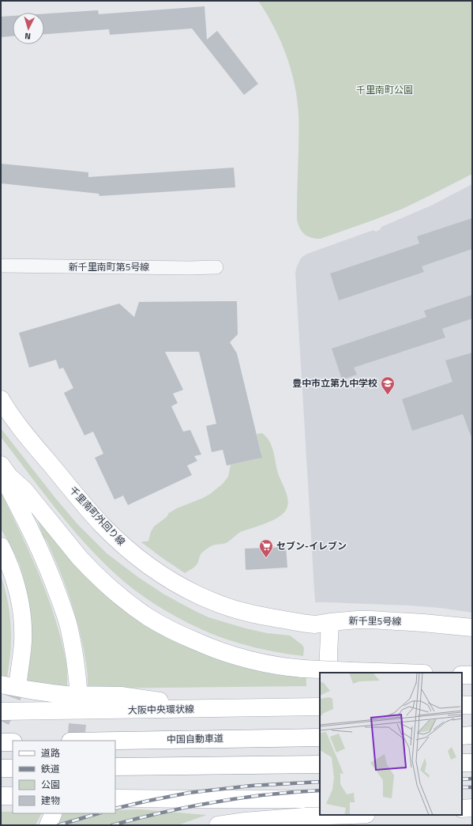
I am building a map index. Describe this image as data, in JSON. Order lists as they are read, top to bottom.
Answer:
{
  "streets": {
    "main road": [
      "千里南町外回り線",
      "新千里5号線",
      "大阪中央環状線",
      "中国自動車道"
    ],
    "street": ["新千里南町第5号線"]
  },
  "crossings": [
    ["千里南町外回り線", "新千里5号線"]
  ],
  "parks": ["千里南町公園"],
  "places": {
    "school or university": ["豊中市立第九中学校"],
    "supermarket": ["セブン-イレブン"]
  },
  "legend": [
    "道路",
    "鉄道",
    "公園",
    "建物"
  ],
  "north": "bottom"
}
